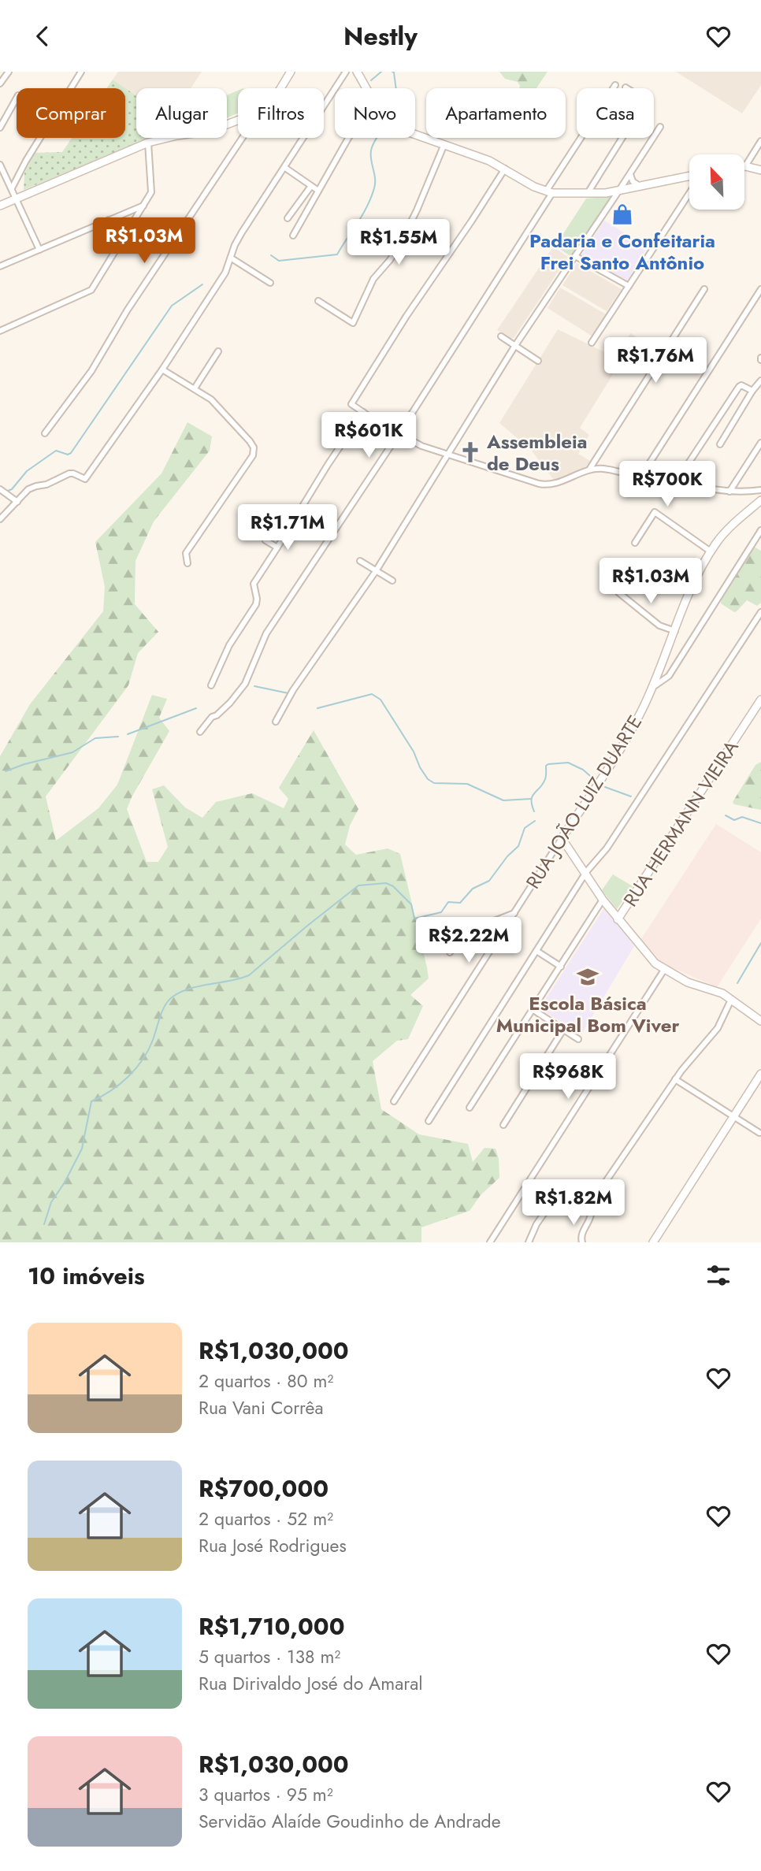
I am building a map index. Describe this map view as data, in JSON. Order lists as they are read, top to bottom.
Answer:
{
  "streets": {
    "street": ["RUA JOÃO LUIZ DUARTE", "RUA HERMANN VIEIRA"]
  },
  "places": {
    "shop": ["Padaria e Confeitaria Frei Santo Antônio"],
    "church": ["Assembleia de Deus"],
    "school or university": ["Escola Básica Municipal Bom Viver"]
  },
  "north": "top left",
  "page": {
    "header": "Nestly",
    "chip": [
      "Comprar",
      "Alugar",
      "Filtros",
      "Novo",
      "Apartamento",
      "Casa"
    ],
    "price": [
      "R$1.03M",
      "R$1.55M",
      "R$1.76M",
      "R$601K",
      "R$700K",
      "R$1.71M",
      "R$1.03M",
      "R$2.22M",
      "R$968K",
      "R$1.82M"
    ],
    "heading": "10 imóveis",
    "list": [
      {
        "name": "R$1,030,000",
        "note": "2 quartos · 80 m² · Rua Vani Corrêa"
      },
      {
        "name": "R$700,000",
        "note": "2 quartos · 52 m² · Rua José Rodrigues"
      },
      {
        "name": "R$1,710,000",
        "note": "5 quartos · 138 m² · Rua Dirivaldo José do Amaral"
      },
      {
        "name": "R$1,030,000",
        "note": "3 quartos · 95 m² · Servidão Alaíde Goudinho de Andrade"
      }
    ]
  }
}
